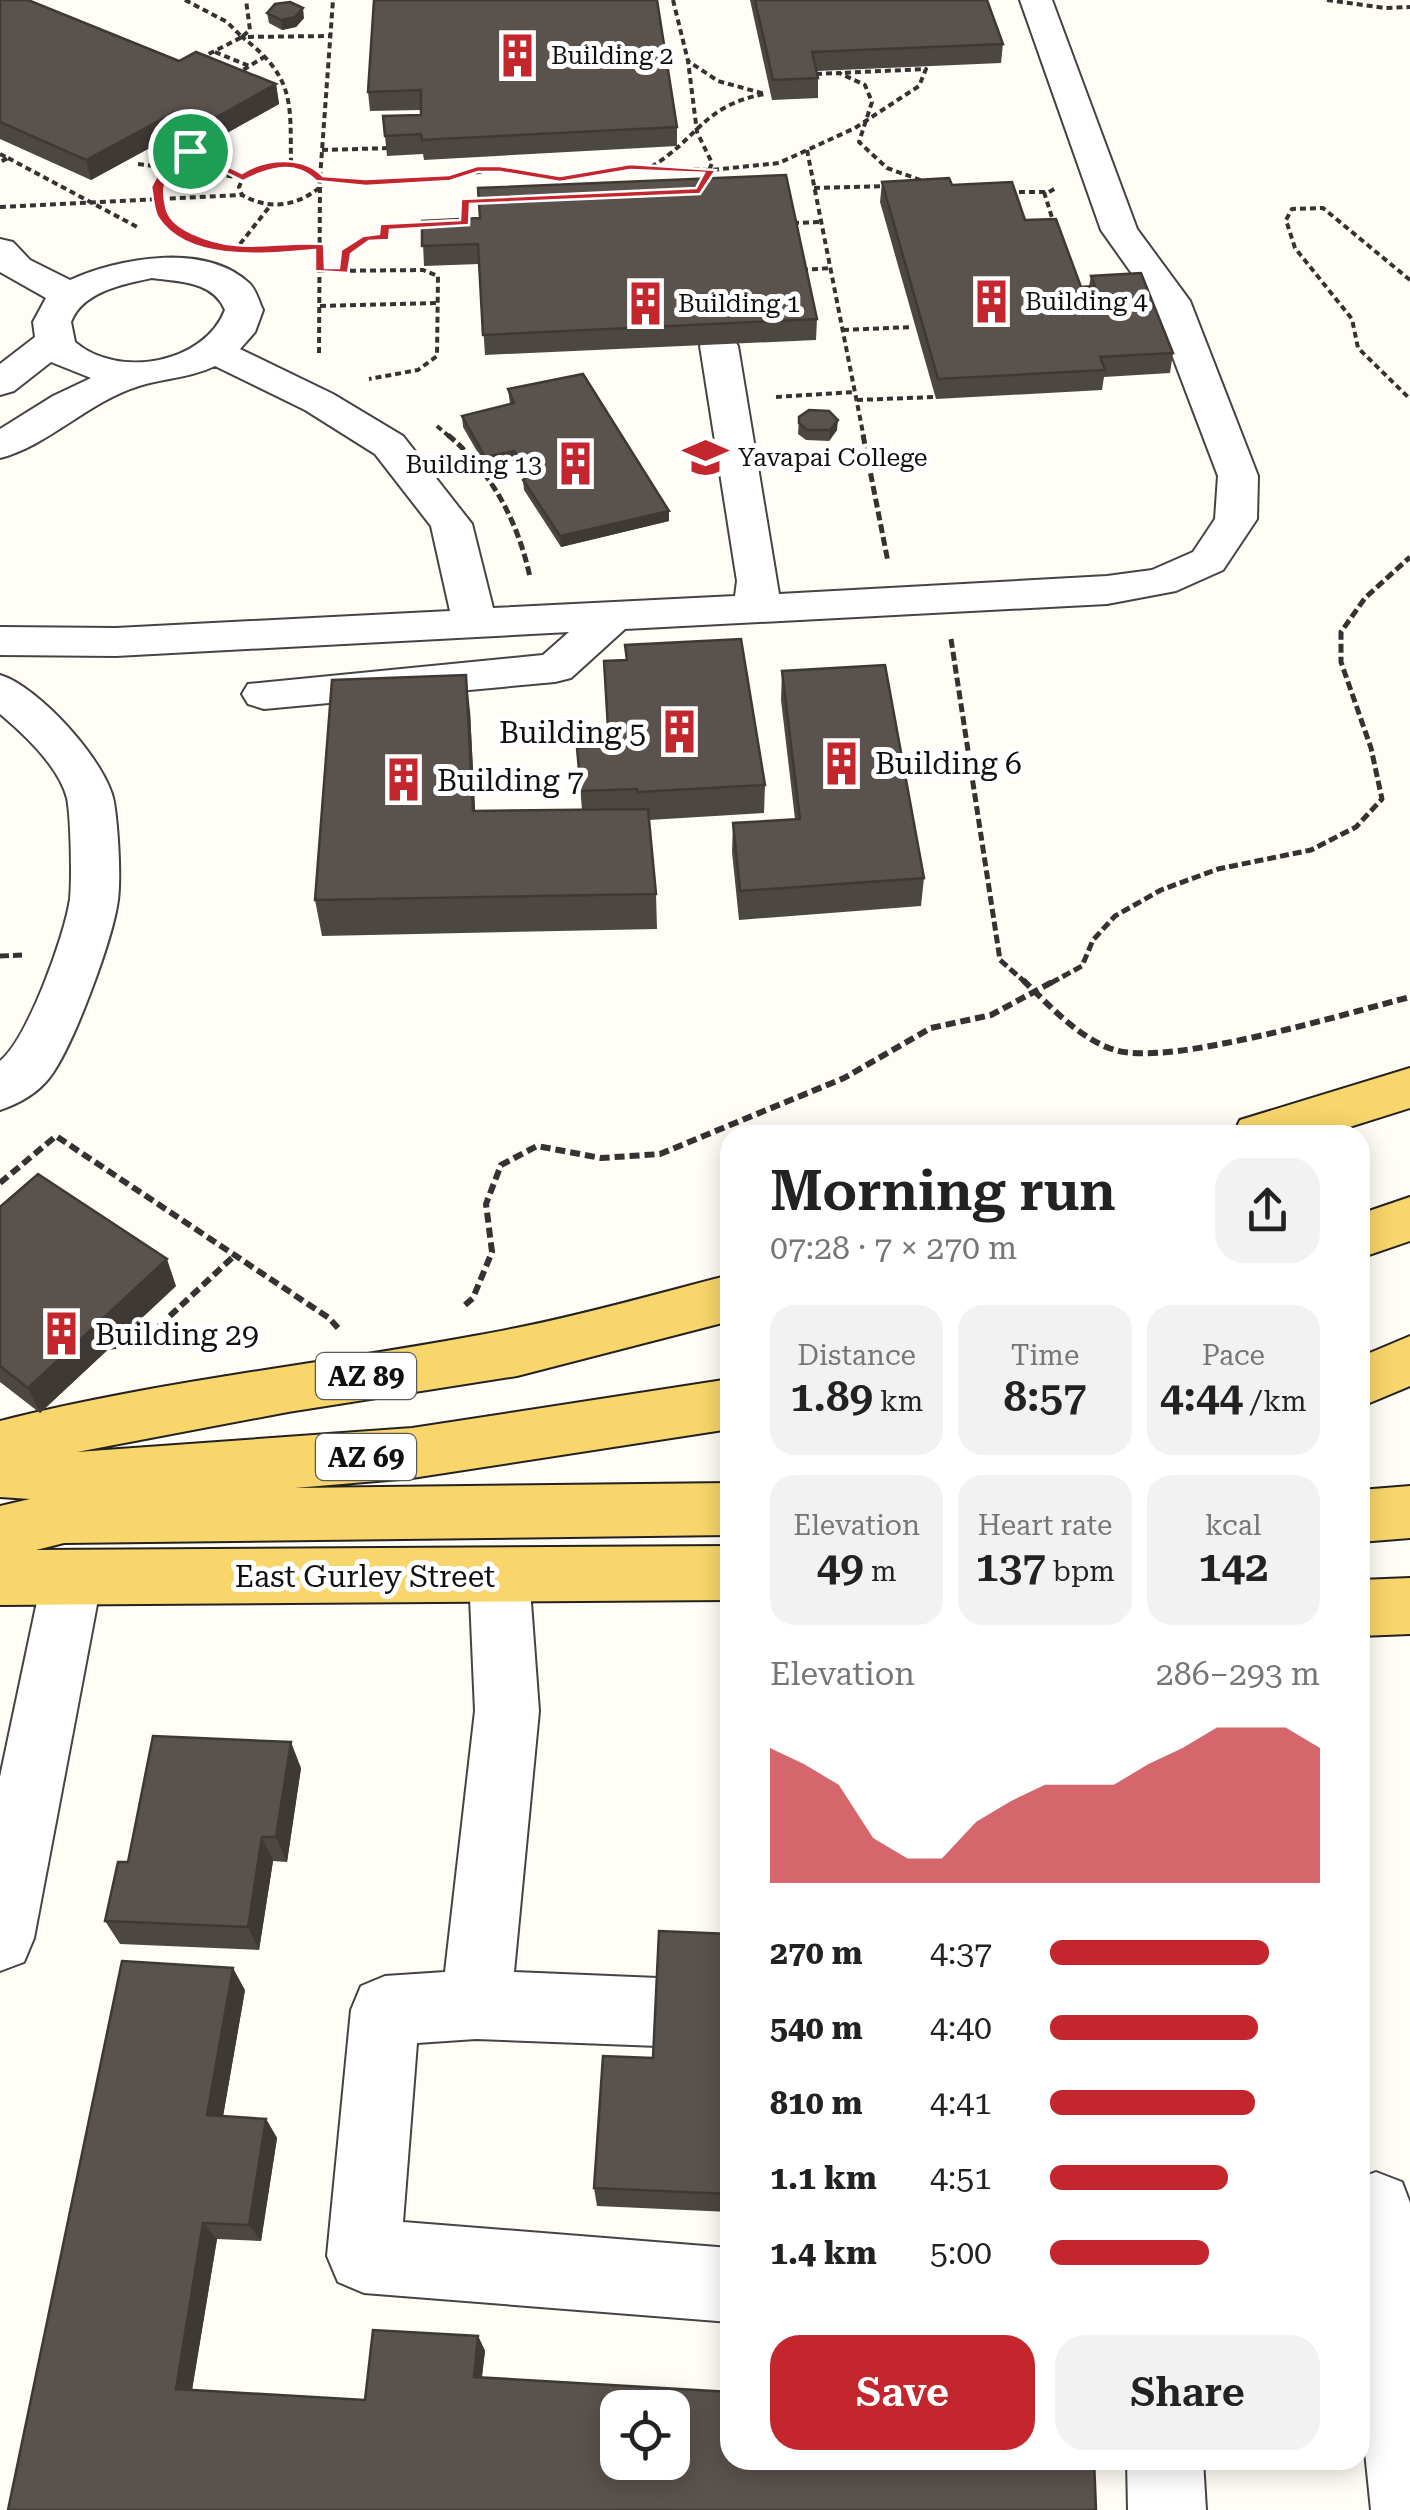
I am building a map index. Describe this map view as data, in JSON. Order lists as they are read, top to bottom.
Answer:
{
  "streets": {
    "main road": ["AZ 89", "AZ 69", "East Gurley Street"]
  },
  "places": {
    "building": [
      "Building 2",
      "Building 4",
      "Building 1",
      "Building 13",
      "Building 5",
      "Building 6",
      "Building 7",
      "Building 29"
    ],
    "school or university": ["Yavapai College"]
  },
  "page": {
    "heading": ["Morning run", "07:28 · 7 × 270 m"],
    "stats": [
      ["Distance", "1.89 km"],
      ["Time", "8:57"],
      ["Pace", "4:44 /km"],
      ["Elevation", "49 m"],
      ["Heart rate", "137 bpm"],
      ["kcal", "142"]
    ],
    "chart": ["Elevation", "286–293 m"],
    "list": [
      {
        "name": "270 m",
        "note": "4:37"
      },
      {
        "name": "540 m",
        "note": "4:40"
      },
      {
        "name": "810 m",
        "note": "4:41"
      },
      {
        "name": "1.1 km",
        "note": "4:51"
      },
      {
        "name": "1.4 km",
        "note": "5:00"
      }
    ],
    "buttons": ["Save", "Share"]
  }
}
